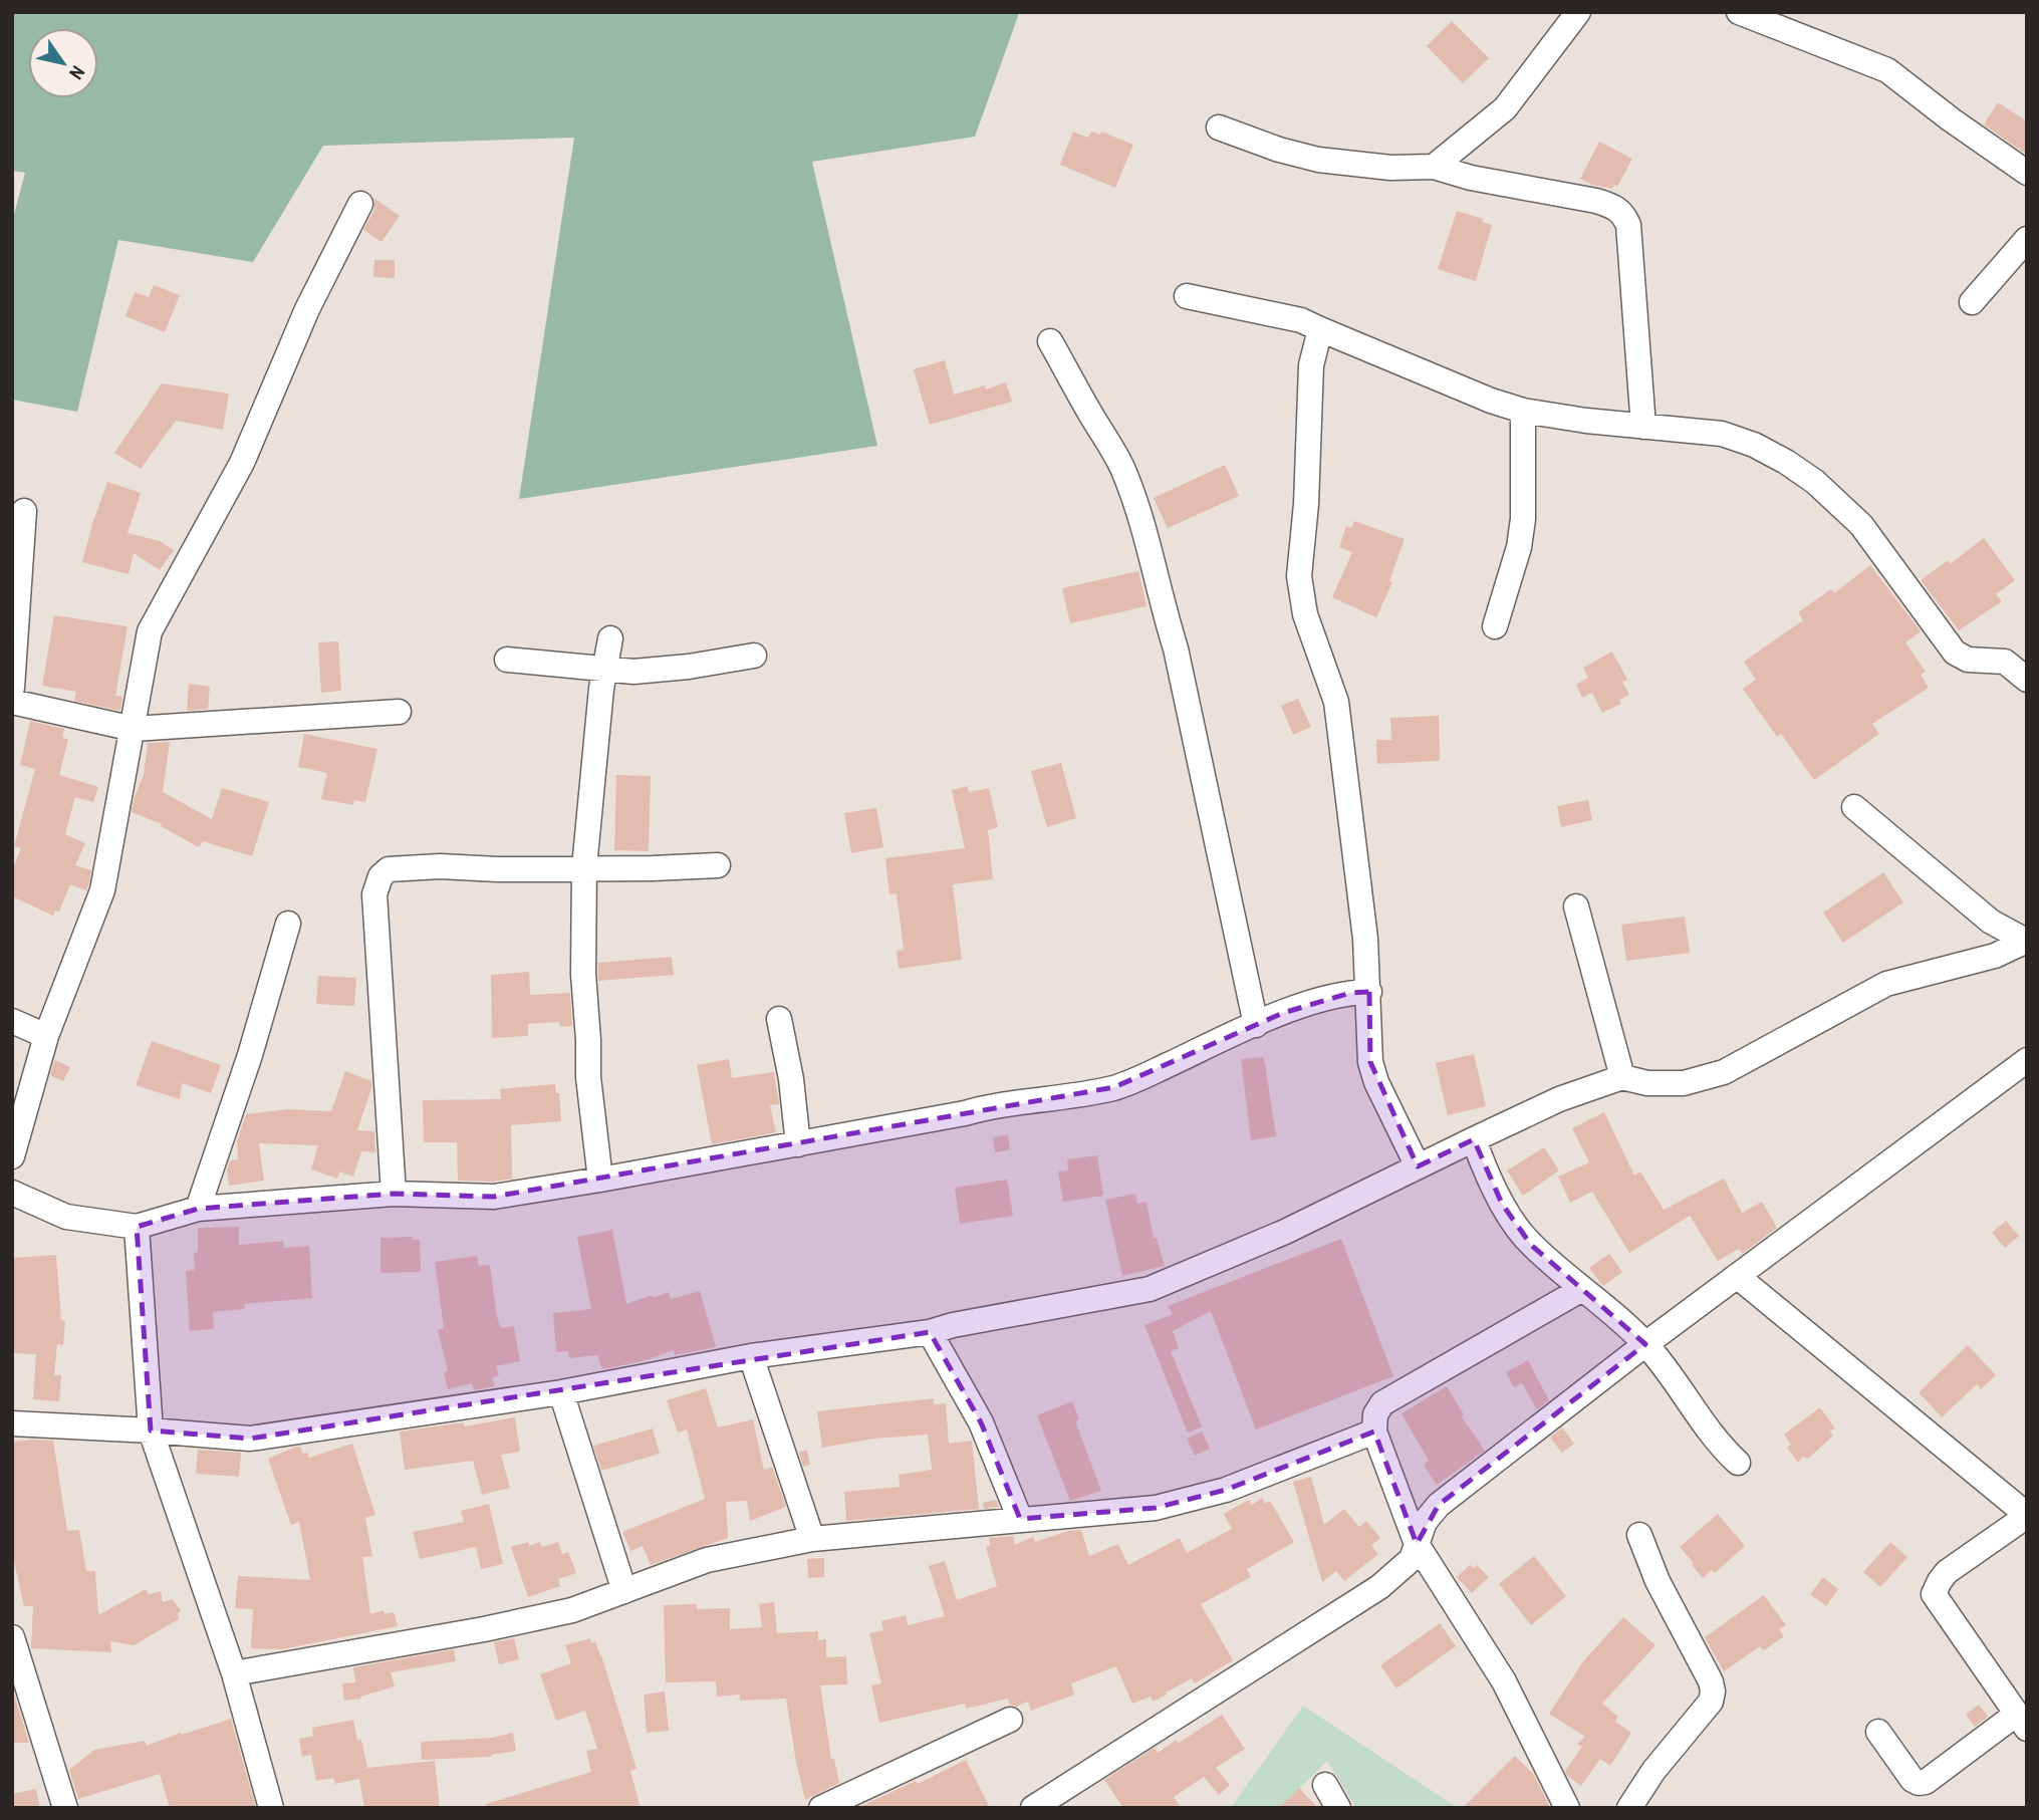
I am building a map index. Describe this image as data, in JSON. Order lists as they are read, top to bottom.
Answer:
{
  "north": "bottom right"
}
